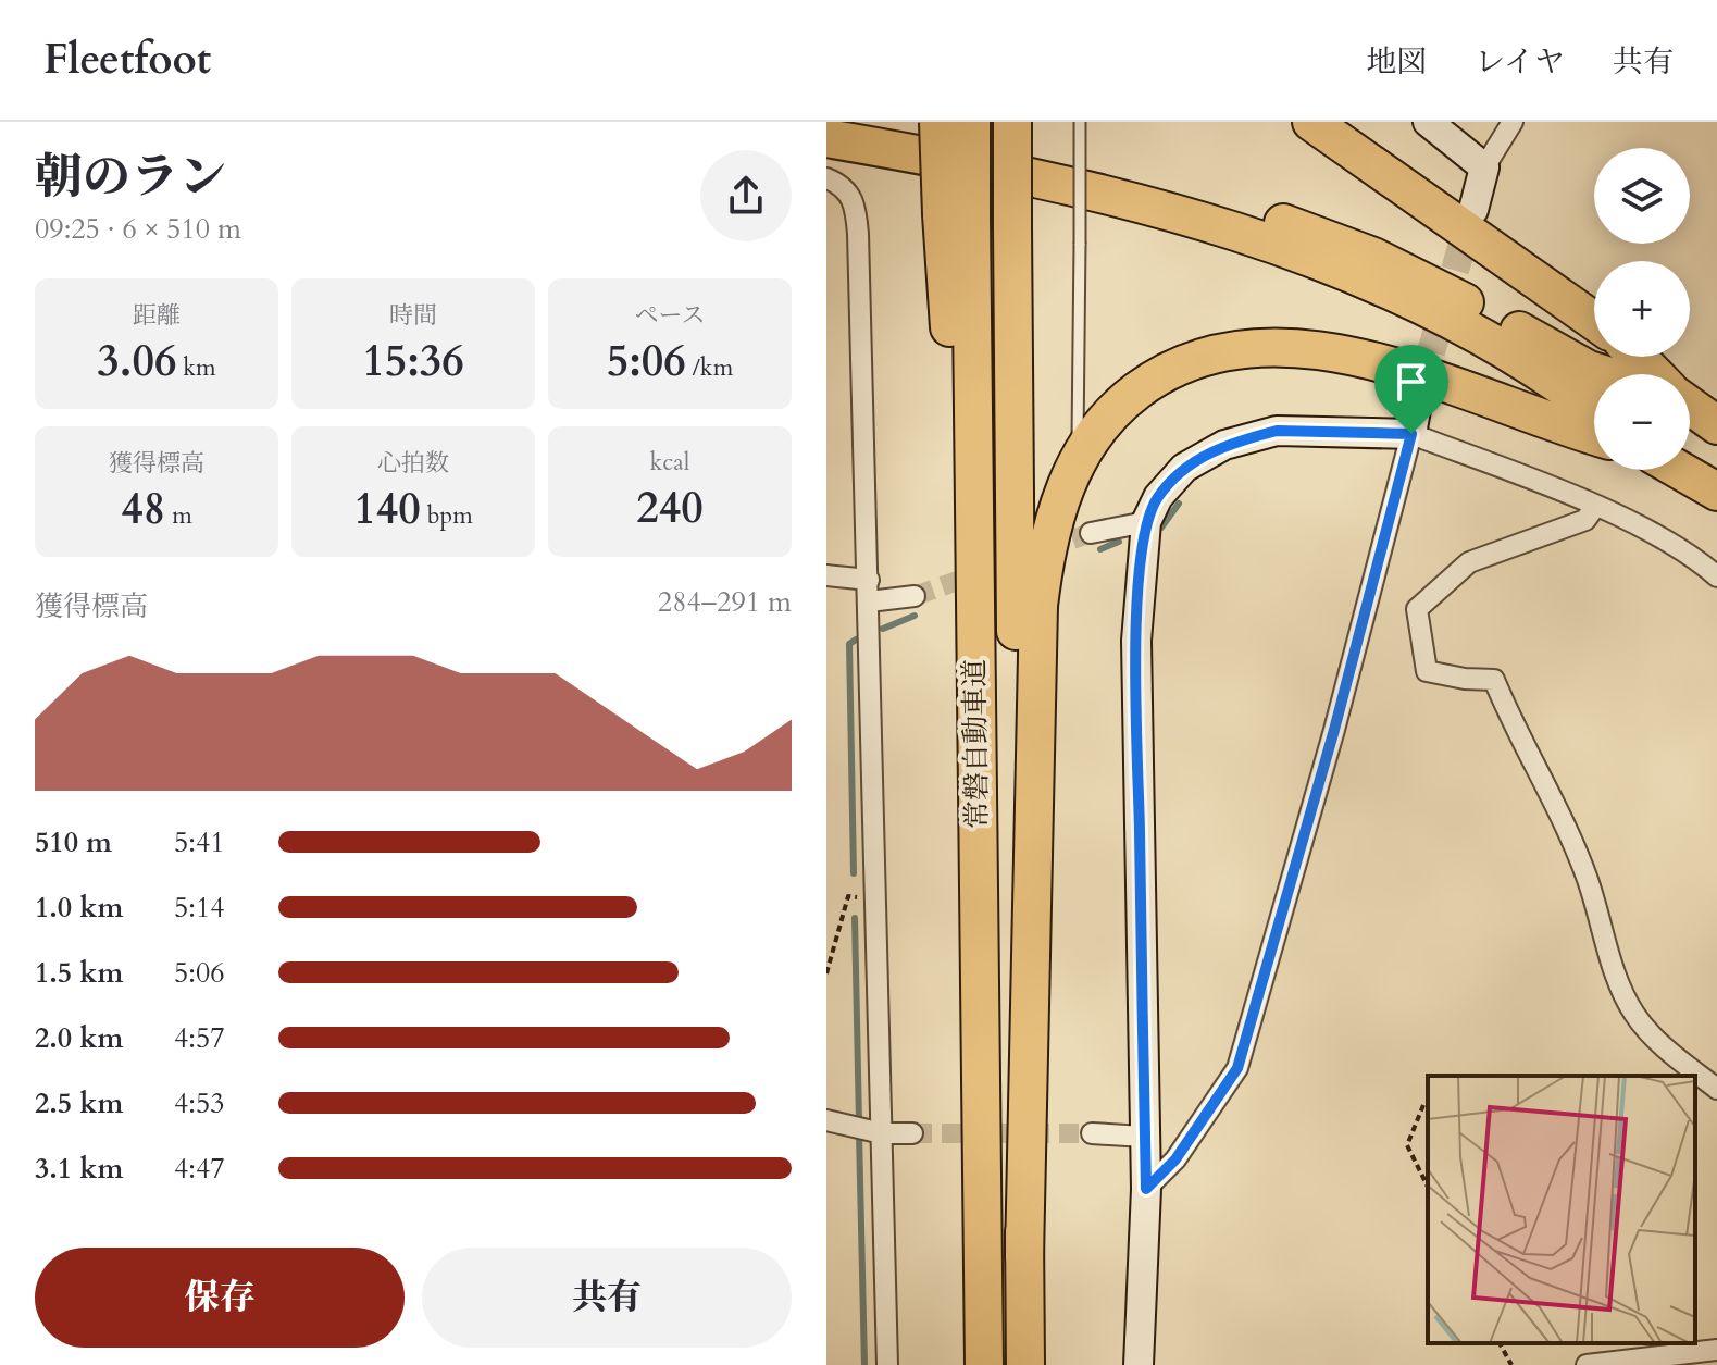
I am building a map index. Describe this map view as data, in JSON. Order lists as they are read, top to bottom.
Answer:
{
  "streets": {
    "highway": ["常磐自動車道"]
  },
  "page": {
    "header": "Fleetfoot",
    "nav": ["地図", "レイヤ", "共有"],
    "heading": ["朝のラン", "09:25 · 6 × 510 m"],
    "map_buttons": ["+", "−"],
    "stats": [
      ["距離", "3.06 km"],
      ["時間", "15:36"],
      ["ペース", "5:06 /km"],
      ["獲得標高", "48 m"],
      ["心拍数", "140 bpm"],
      ["kcal", "240"]
    ],
    "chart": ["獲得標高", "284–291 m"],
    "list": [
      {
        "name": "510 m",
        "note": "5:41"
      },
      {
        "name": "1.0 km",
        "note": "5:14"
      },
      {
        "name": "1.5 km",
        "note": "5:06"
      },
      {
        "name": "2.0 km",
        "note": "4:57"
      },
      {
        "name": "2.5 km",
        "note": "4:53"
      },
      {
        "name": "3.1 km",
        "note": "4:47"
      }
    ],
    "buttons": ["保存", "共有"]
  }
}
